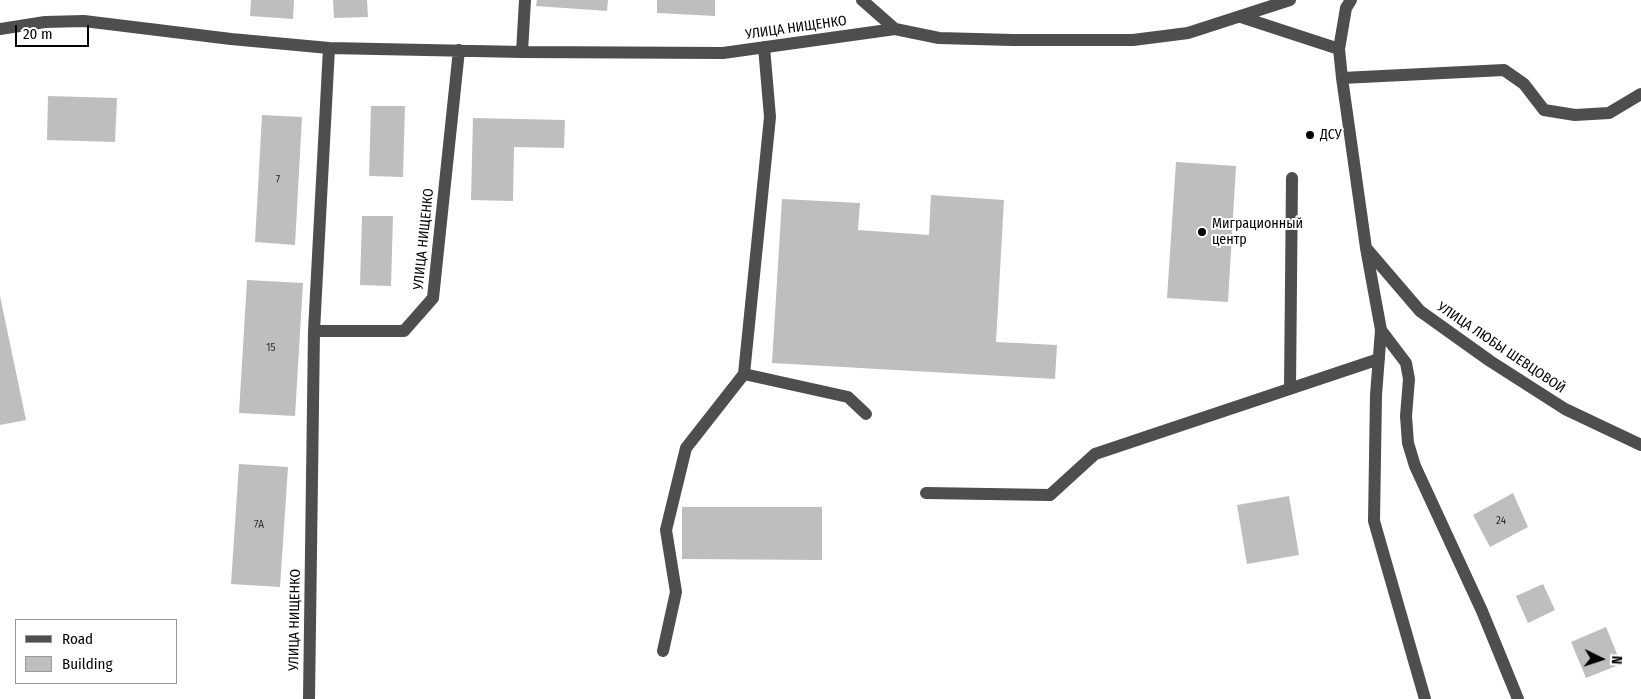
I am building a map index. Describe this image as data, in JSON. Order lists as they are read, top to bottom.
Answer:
{
  "streets": {
    "street": ["УЛИЦА НИЩЕНКО", "УЛИЦА ЛЮБЫ ШЕВЦОВОЙ"]
  },
  "places": ["ДСУ", "Миграционный центр"],
  "house_numbers": [
    "7",
    "15",
    "24",
    "7А"
  ],
  "legend": ["Road", "Building"],
  "scale_bar": "20 m",
  "north": "right"
}
